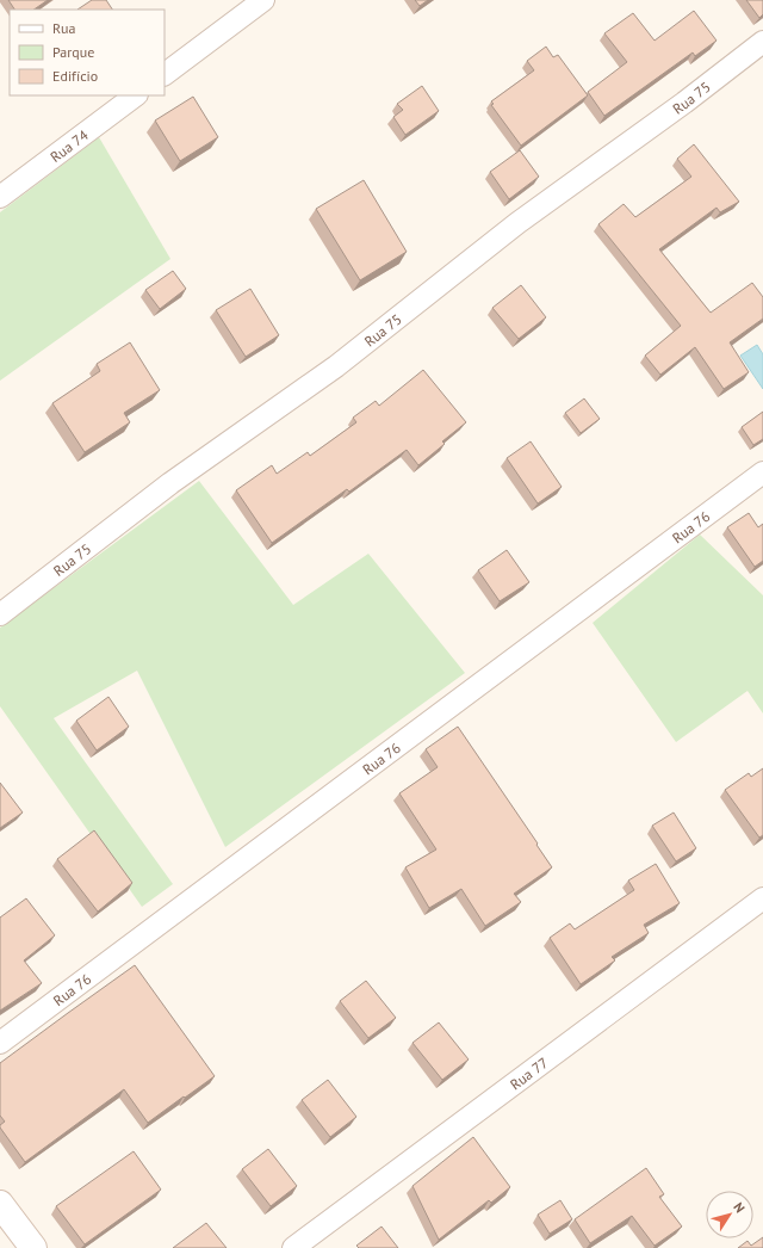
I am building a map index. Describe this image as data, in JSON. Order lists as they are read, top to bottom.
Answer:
{
  "streets": {
    "street": [
      "Rua 75",
      "Rua 74",
      "Rua 76",
      "Rua 77"
    ]
  },
  "legend": ["Rua", "Parque", "Edifício"],
  "north": "top right"
}
